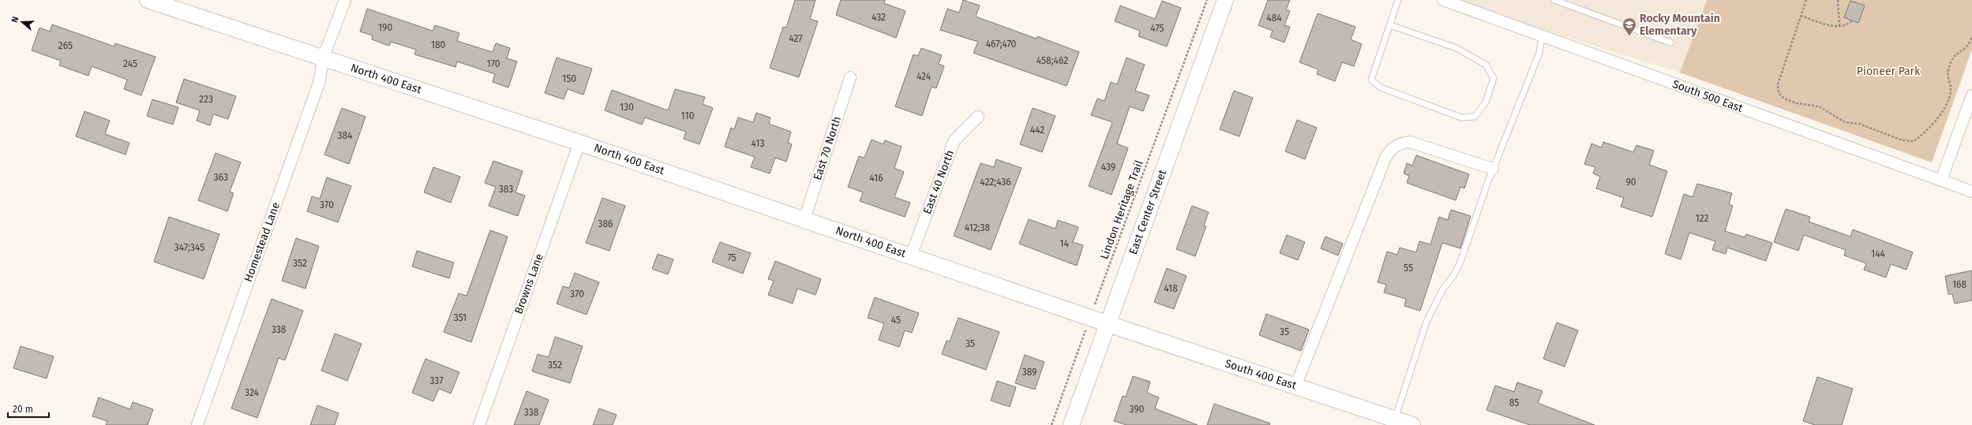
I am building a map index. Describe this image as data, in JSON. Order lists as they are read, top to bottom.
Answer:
{
  "streets": {
    "street": [
      "North 400 East",
      "South 500 East",
      "East 70 North",
      "East 40 North",
      "East Center Street",
      "Homestead Lane",
      "Browns Lane",
      "South 400 East"
    ],
    "path": ["Lindon Heritage Trail"]
  },
  "crossings": [
    ["North 400 East", "East 70 North"],
    ["North 400 East", "East 40 North"],
    ["North 400 East", "Lindon Heritage Trail"],
    ["North 400 East", "East Center Street"],
    ["North 400 East", "Homestead Lane"],
    ["North 400 East", "Browns Lane"],
    ["North 400 East", "South 400 East"],
    ["East Center Street", "South 400 East"]
  ],
  "parks": ["Pioneer Park"],
  "places": {
    "school or university": ["Rocky Mountain Elementary"]
  },
  "house_numbers": [
    "432",
    "484",
    "190",
    "475",
    "427",
    "467;470",
    "180",
    "265",
    "458;462",
    "245",
    "170",
    "424",
    "150",
    "223",
    "130",
    "110",
    "442",
    "384",
    "413",
    "439",
    "363",
    "416",
    "422;436",
    "90",
    "383",
    "370",
    "122",
    "386",
    "412;38",
    "14",
    "347;345",
    "144",
    "75",
    "352",
    "55",
    "168",
    "418",
    "370",
    "351",
    "45",
    "338",
    "35",
    "35",
    "352",
    "389",
    "337",
    "324",
    "85",
    "390",
    "338"
  ],
  "scale_bar": "20 m",
  "north": "left"
}
